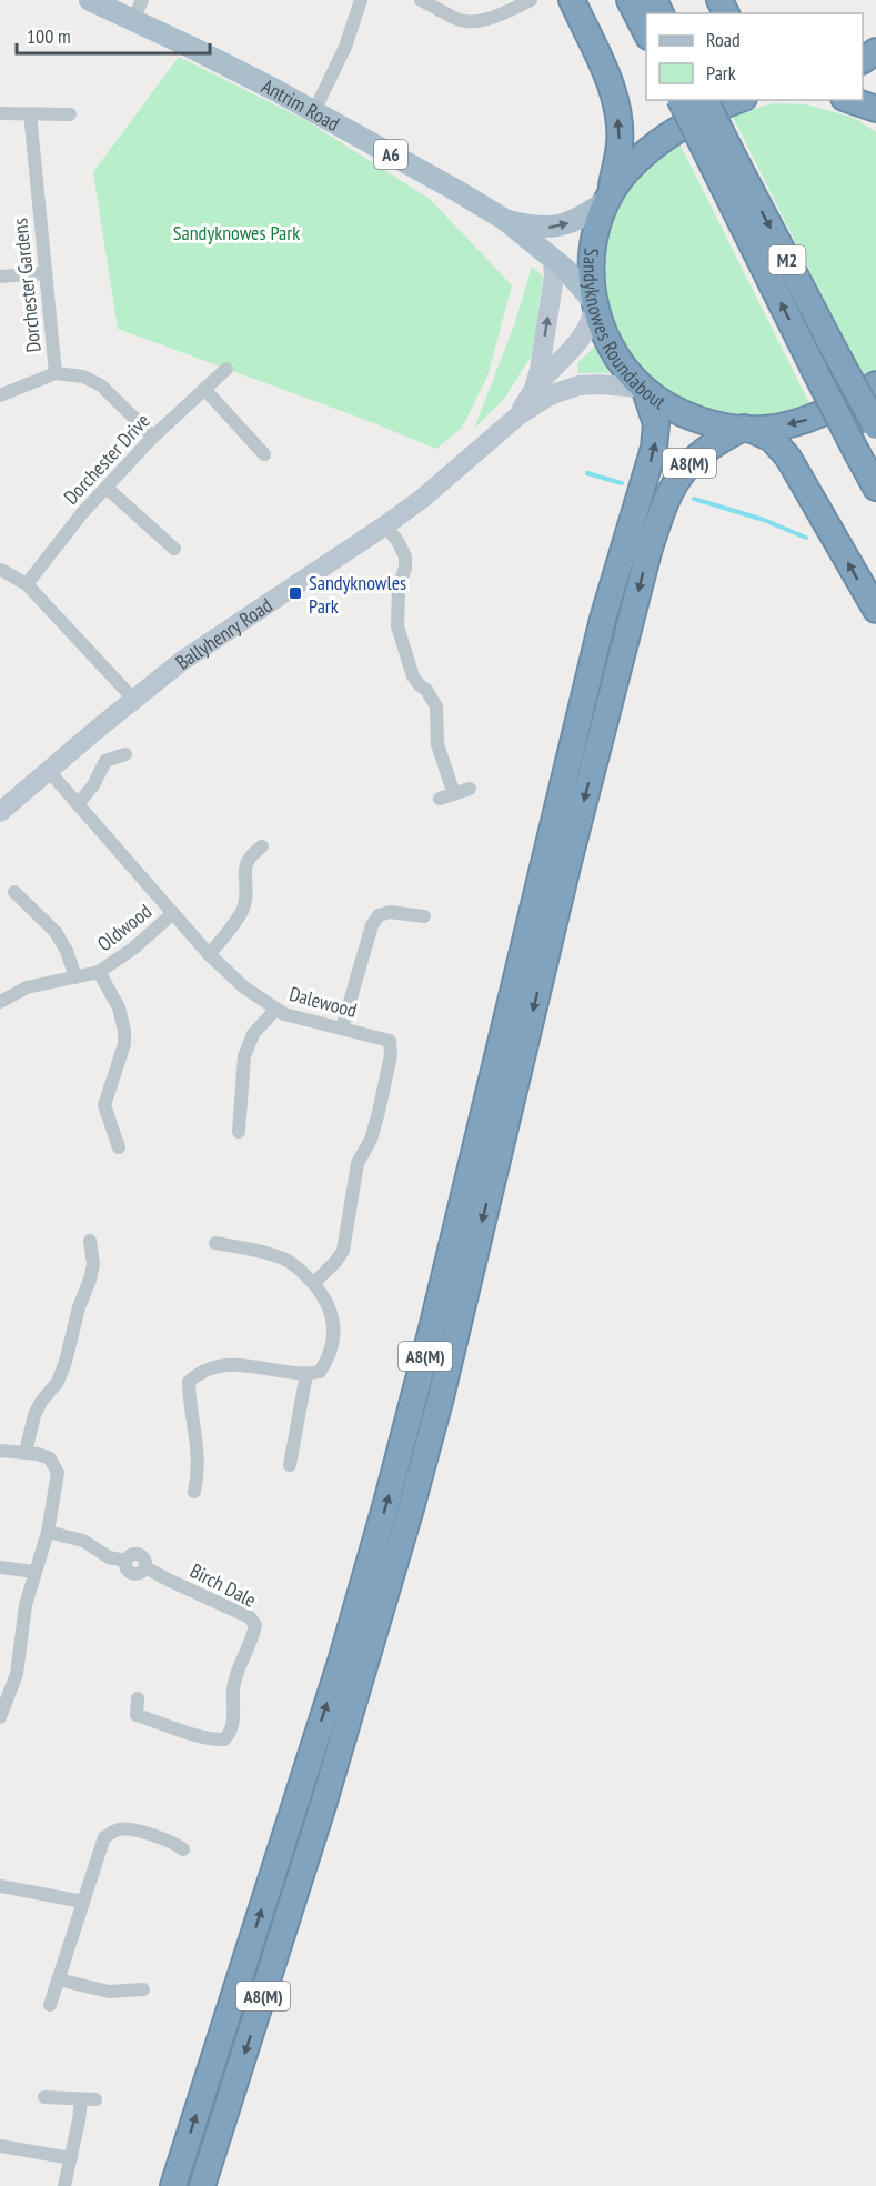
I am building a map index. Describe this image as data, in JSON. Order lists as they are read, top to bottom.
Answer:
{
  "streets": {
    "highway": [
      "A6",
      "M2",
      "Sandyknowes Roundabout",
      "A8(M)"
    ],
    "main road": ["Antrim Road", "Ballyhenry Road"],
    "street": [
      "Dorchester Gardens",
      "Dorchester Drive",
      "Oldwood",
      "Dalewood",
      "Birch Dale"
    ]
  },
  "crossings": [
    ["Antrim Road", "Sandyknowes Roundabout"],
    ["Antrim Road", "Ballyhenry Road"],
    ["Sandyknowes Roundabout", "A8(M)"],
    ["Sandyknowes Roundabout", "Ballyhenry Road"],
    ["A8(M)", "Ballyhenry Road"],
    ["Ballyhenry Road", "Dalewood"],
    ["Oldwood", "Dalewood"]
  ],
  "parks": ["Sandyknowes Park"],
  "places": {
    "transit": ["Sandyknowles Park"]
  },
  "legend": ["Road", "Park"],
  "scale_bar": "100 m"
}
